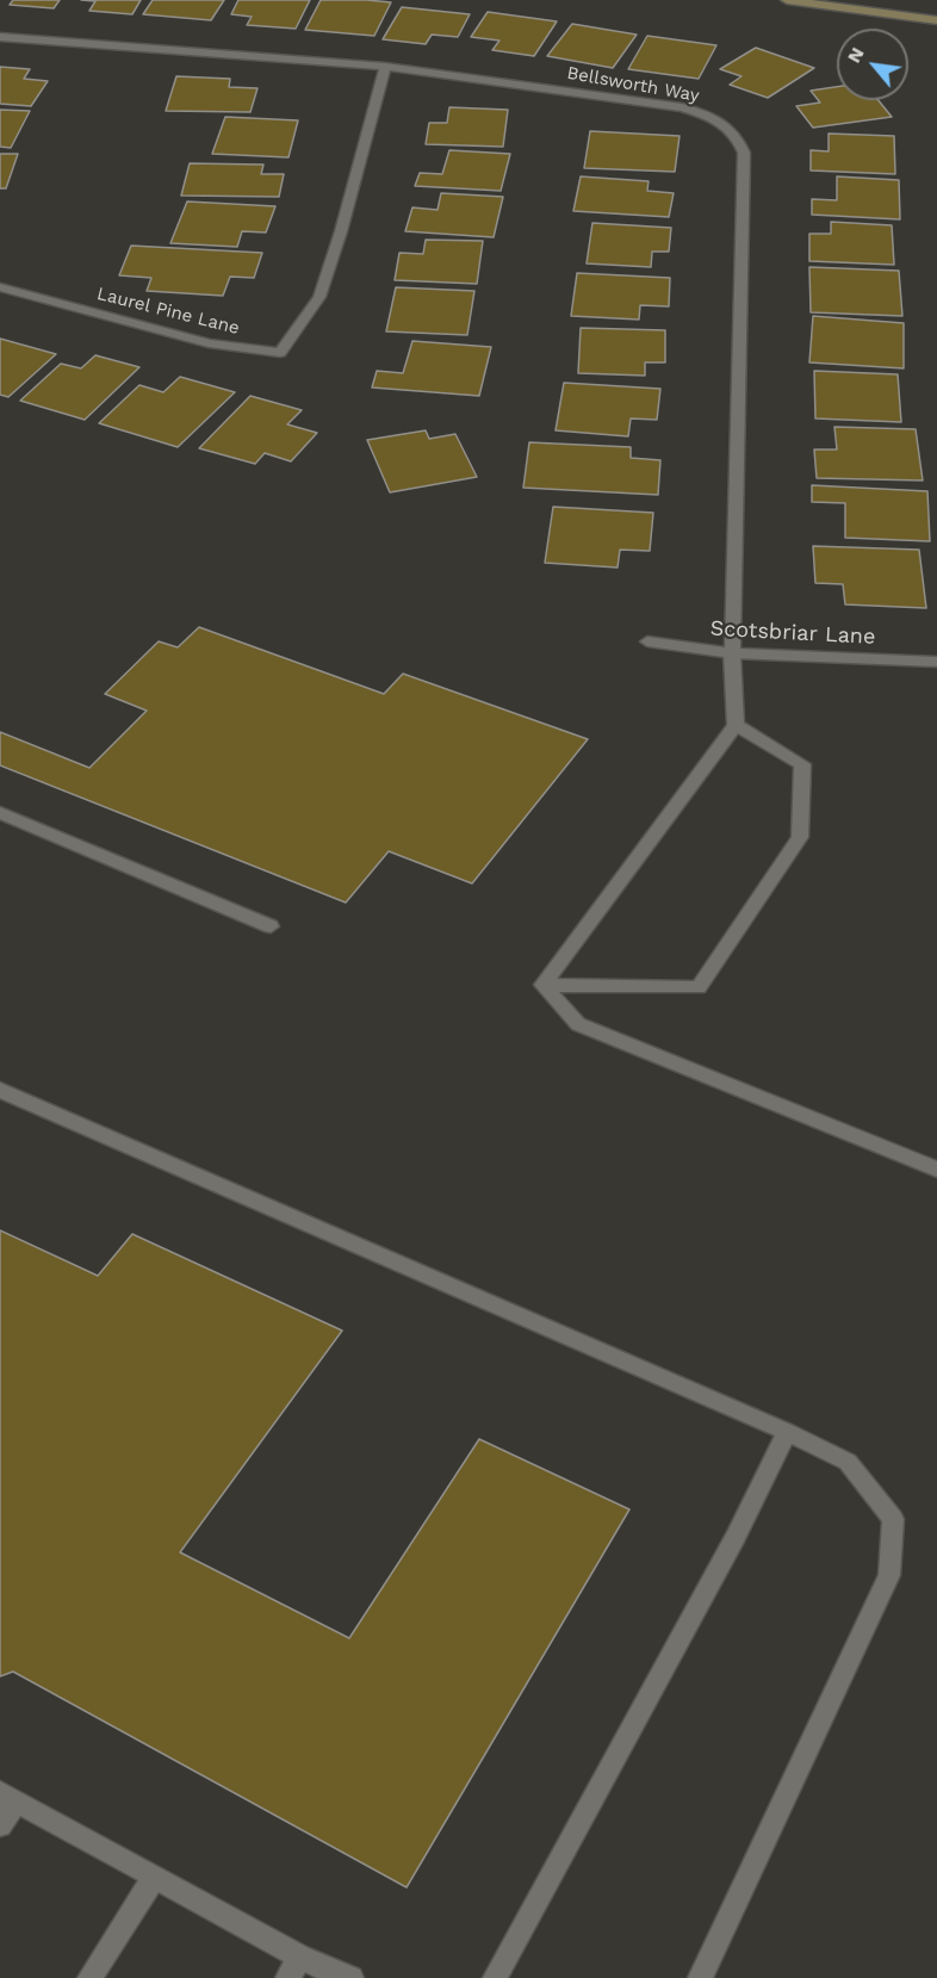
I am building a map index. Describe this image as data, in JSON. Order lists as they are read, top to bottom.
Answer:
{
  "streets": {
    "street": ["Bellsworth Way", "Laurel Pine Lane", "Scotsbriar Lane"]
  },
  "crossings": [
    ["Bellsworth Way", "Laurel Pine Lane"],
    ["Bellsworth Way", "Scotsbriar Lane"]
  ],
  "north": "top left"
}
